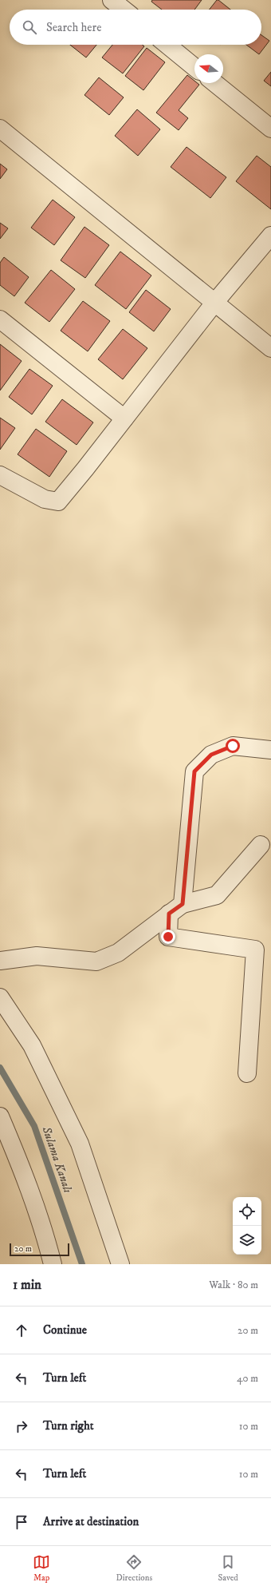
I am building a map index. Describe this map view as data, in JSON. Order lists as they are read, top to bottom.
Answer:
{
  "water": ["Sulama Kanalı"],
  "scale_bar": "20 m",
  "north": "left",
  "page": {
    "search": "Search here",
    "scale": "20 m",
    "heading": ["1 min", "Walk · 80 m"],
    "list": [
      ["Continue", "20 m"],
      ["Turn left", "40 m"],
      ["Turn right", "10 m"],
      ["Turn left", "10 m"],
      "Arrive at destination"
    ],
    "nav": ["Map", "Directions", "Saved"]
  }
}
